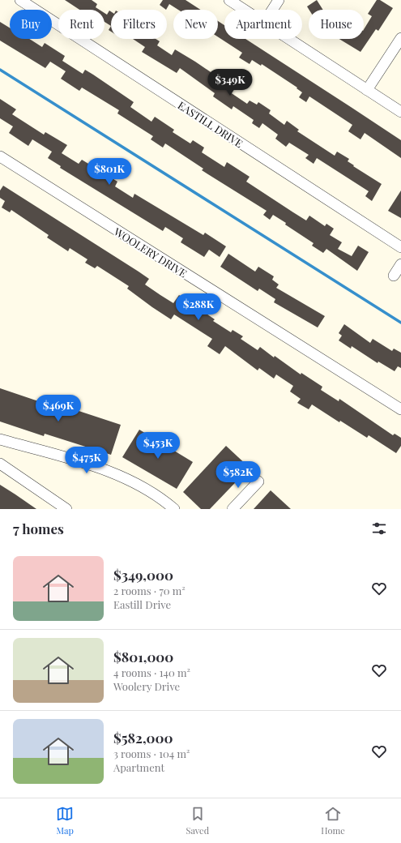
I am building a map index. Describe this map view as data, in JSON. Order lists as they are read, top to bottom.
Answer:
{
  "streets": {
    "street": ["EASTILL DRIVE", "WOOLERY DRIVE"]
  },
  "page": {
    "chip": [
      "Buy",
      "Rent",
      "Filters",
      "New",
      "Apartment",
      "House"
    ],
    "price": [
      "$349K",
      "$801K",
      "$288K",
      "$469K",
      "$453K",
      "$475K",
      "$582K"
    ],
    "heading": "7 homes",
    "list": [
      {
        "name": "$349,000",
        "note": "2 rooms · 70 m² · Eastill Drive"
      },
      {
        "name": "$801,000",
        "note": "4 rooms · 140 m² · Woolery Drive"
      },
      {
        "name": "$582,000",
        "note": "3 rooms · 104 m² · Apartment"
      }
    ],
    "tabs": ["Map", "Saved", "Home"]
  }
}
